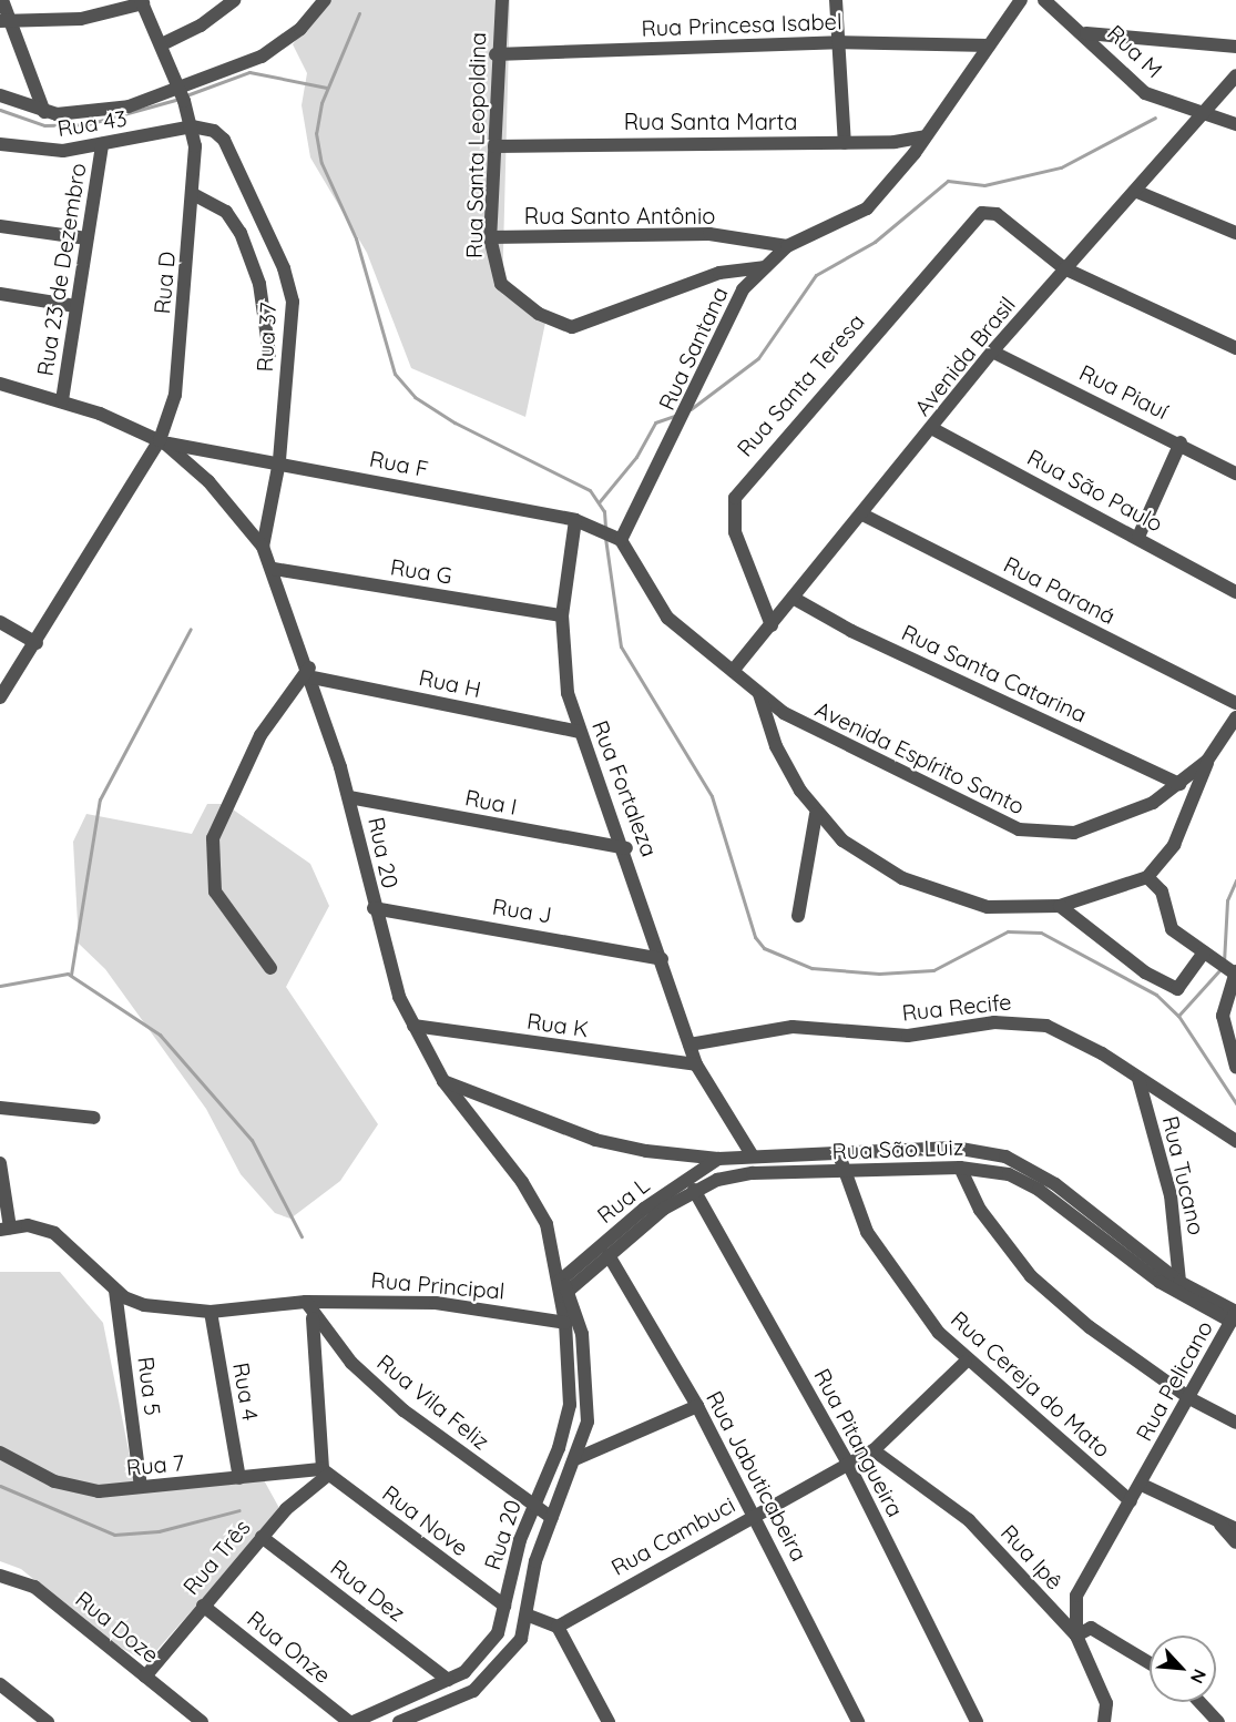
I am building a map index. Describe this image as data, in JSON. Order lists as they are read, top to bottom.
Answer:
{
  "streets": {
    "street": [
      "Rua Princesa Isabel",
      "Rua M",
      "Rua Santa Marta",
      "Rua 43",
      "Rua Santa Leopoldina",
      "Rua Santo Antônio",
      "Rua 23 de Dezembro",
      "Rua D",
      "Rua 37",
      "Rua Santana",
      "Avenida Brasil",
      "Rua Santa Teresa",
      "Rua Piauí",
      "Rua F",
      "Rua São Paulo",
      "Rua G",
      "Rua Paraná",
      "Rua Santa Catarina",
      "Rua H",
      "Avenida Espírito Santo",
      "Rua Fortaleza",
      "Rua I",
      "Rua 20",
      "Rua J",
      "Rua Recife",
      "Rua K",
      "Rua São Luiz",
      "Rua Tucano",
      "Rua L",
      "Rua Principal",
      "Rua Pelicano",
      "Rua Cereja do Mato",
      "Rua 5",
      "Rua 4",
      "Rua Vila Feliz",
      "Rua Pitangueira",
      "Rua 7",
      "Rua Jabuticabeira",
      "Rua Nove",
      "Rua Cambuci",
      "Rua Três",
      "Rua Ipê",
      "Rua Dez",
      "Rua Doze",
      "Rua Onze"
    ]
  },
  "crossings": [
    ["Rua Princesa Isabel", "Rua Santa Leopoldina"],
    ["Rua Princesa Isabel", "Rua Santana"],
    ["Rua M", "Avenida Brasil"],
    ["Rua Santa Marta", "Rua Santa Leopoldina"],
    ["Rua Santa Marta", "Rua Santana"],
    ["Rua 43", "Rua 23 de Dezembro"],
    ["Rua 43", "Rua D"],
    ["Rua 43", "Rua 37"],
    ["Rua Santa Leopoldina", "Rua Santo Antônio"],
    ["Rua Santa Leopoldina", "Rua Santana"],
    ["Rua Santo Antônio", "Rua Santana"],
    ["Rua 23 de Dezembro", "Rua 20"],
    ["Rua D", "Rua 37"],
    ["Rua D", "Rua F"],
    ["Rua D", "Rua 20"],
    ["Rua 37", "Rua F"],
    ["Rua 37", "Rua 20"],
    ["Rua Santana", "Rua F"],
    ["Rua Santana", "Avenida Espírito Santo"],
    ["Avenida Brasil", "Rua Santa Teresa"],
    ["Avenida Brasil", "Rua Piauí"],
    ["Avenida Brasil", "Rua São Paulo"],
    ["Avenida Brasil", "Rua Paraná"],
    ["Avenida Brasil", "Rua Santa Catarina"],
    ["Avenida Brasil", "Avenida Espírito Santo"],
    ["Rua F", "Avenida Espírito Santo"],
    ["Rua F", "Rua Fortaleza"],
    ["Rua F", "Rua 20"],
    ["Rua G", "Rua Fortaleza"],
    ["Rua G", "Rua 20"],
    ["Rua Santa Catarina", "Avenida Espírito Santo"],
    ["Rua H", "Rua Fortaleza"],
    ["Rua H", "Rua 20"],
    ["Rua Fortaleza", "Rua I"],
    ["Rua Fortaleza", "Rua J"],
    ["Rua Fortaleza", "Rua Recife"],
    ["Rua Fortaleza", "Rua K"],
    ["Rua I", "Rua 20"],
    ["Rua 20", "Rua J"],
    ["Rua 20", "Rua K"],
    ["Rua 20", "Rua São Luiz"],
    ["Rua 20", "Rua L"],
    ["Rua 20", "Rua Principal"],
    ["Rua 20", "Rua Vila Feliz"],
    ["Rua 20", "Rua Nove"],
    ["Rua 20", "Rua Dez"],
    ["Rua 20", "Rua Onze"],
    ["Rua Recife", "Rua Tucano"],
    ["Rua São Luiz", "Rua Tucano"],
    ["Rua São Luiz", "Rua L"],
    ["Rua São Luiz", "Rua Pelicano"],
    ["Rua São Luiz", "Rua Cereja do Mato"],
    ["Rua São Luiz", "Rua Pitangueira"],
    ["Rua São Luiz", "Rua Jabuticabeira"],
    ["Rua Principal", "Rua 5"],
    ["Rua Principal", "Rua 4"],
    ["Rua Principal", "Rua Vila Feliz"],
    ["Rua Pelicano", "Rua Cereja do Mato"],
    ["Rua Pelicano", "Rua Ipê"],
    ["Rua Cereja do Mato", "Rua Cambuci"],
    ["Rua 5", "Rua 7"],
    ["Rua 4", "Rua 7"],
    ["Rua Pitangueira", "Rua Cambuci"],
    ["Rua 7", "Rua Nove"],
    ["Rua 7", "Rua Três"],
    ["Rua Jabuticabeira", "Rua Cambuci"],
    ["Rua Nove", "Rua Três"],
    ["Rua Cambuci", "Rua Ipê"],
    ["Rua Três", "Rua Dez"],
    ["Rua Três", "Rua Doze"],
    ["Rua Três", "Rua Onze"]
  ],
  "north": "bottom right"
}
